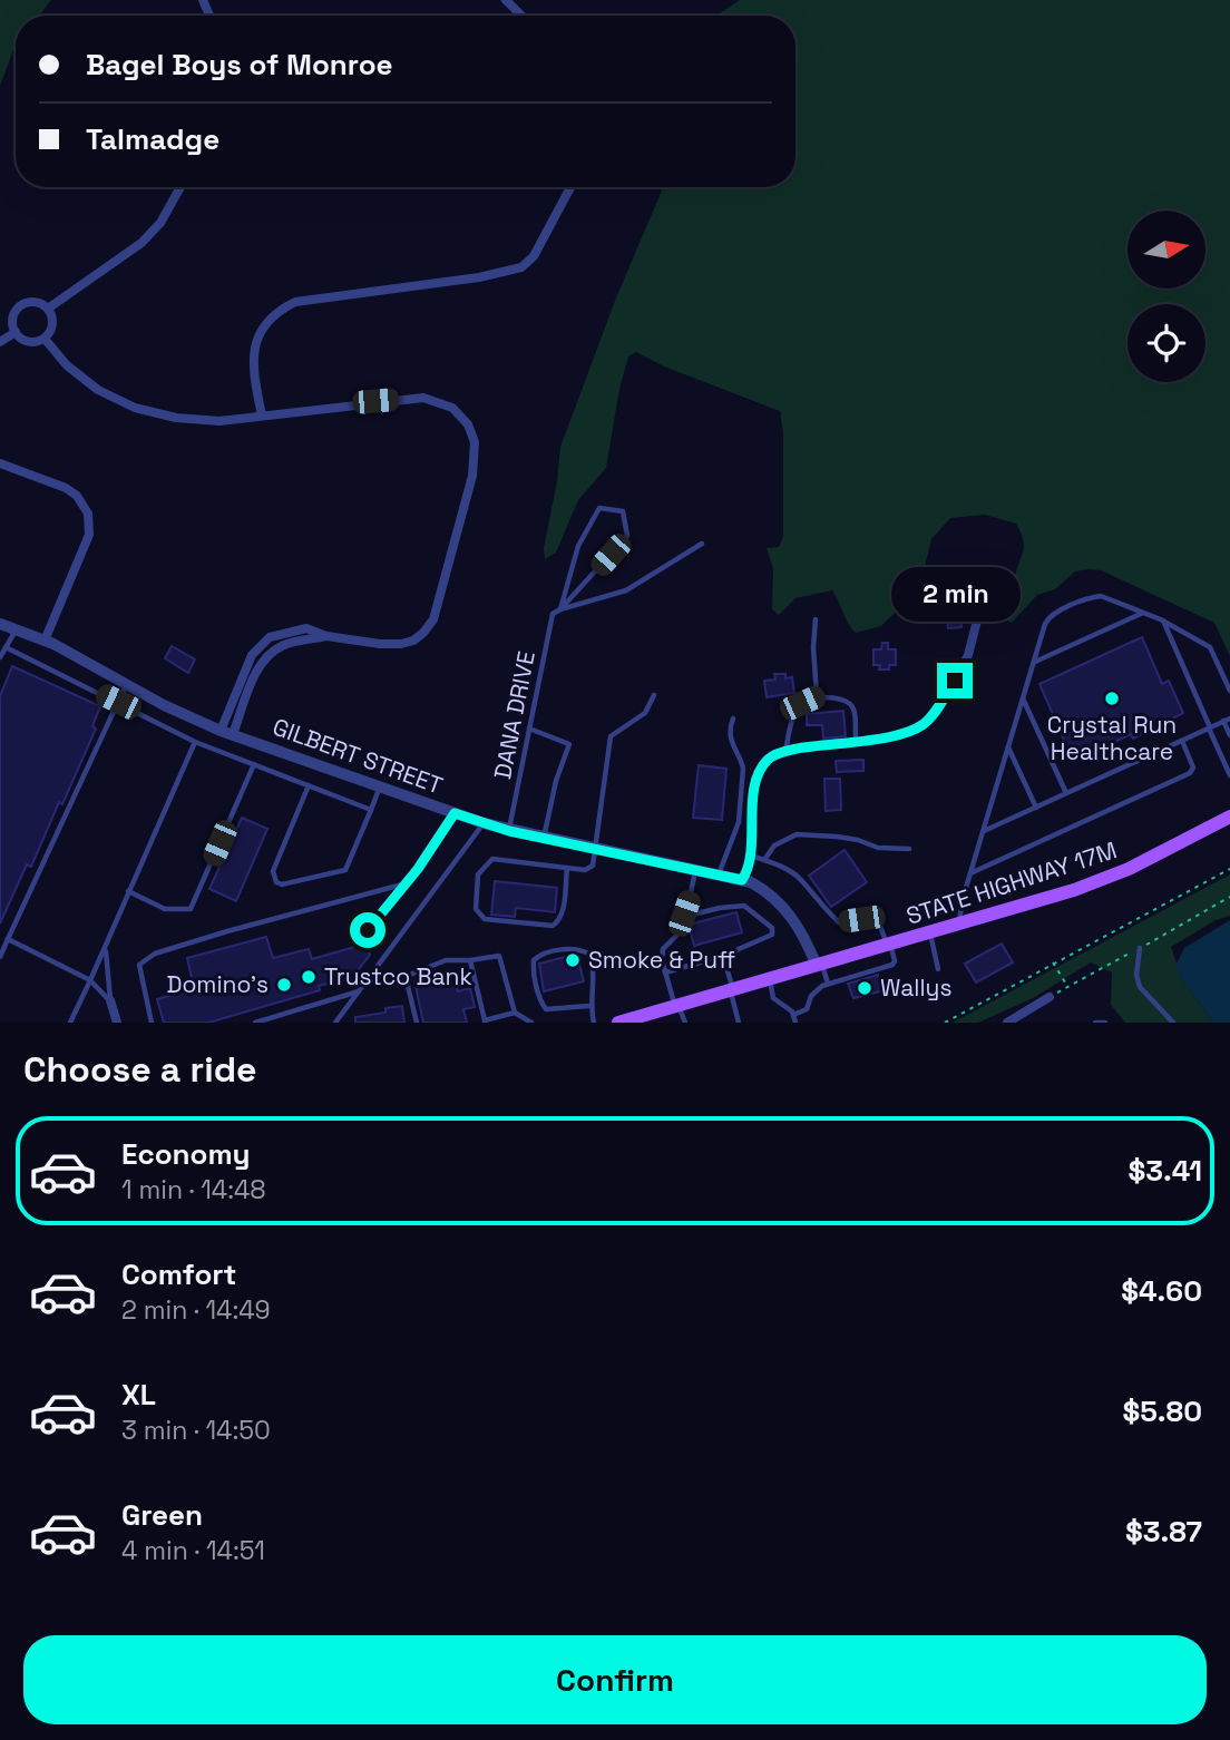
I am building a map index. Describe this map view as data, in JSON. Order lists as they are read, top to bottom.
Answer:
{
  "streets": {
    "main road": ["STATE HIGHWAY 17M"],
    "street": ["GILBERT STREET"],
    "lane": ["DANA DRIVE"]
  },
  "crossings": [
    ["DANA DRIVE", "GILBERT STREET"],
    ["GILBERT STREET", "STATE HIGHWAY 17M"]
  ],
  "places": [
    "Crystal Run Healthcare",
    "Smoke & Puff",
    "Trustco Bank",
    "Domino's",
    "Wallys"
  ],
  "north": "right",
  "page": {
    "banner": ["Bagel Boys of Monroe", "Talmadge"],
    "bubble": "2 min",
    "heading": "Choose a ride",
    "list": [
      {
        "name": "Economy",
        "note": "1 min · 14:48",
        "value": "$3.41"
      },
      {
        "name": "Comfort",
        "note": "2 min · 14:49",
        "value": "$4.60"
      },
      {
        "name": "XL",
        "note": "3 min · 14:50",
        "value": "$5.80"
      },
      {
        "name": "Green",
        "note": "4 min · 14:51",
        "value": "$3.87"
      }
    ],
    "buttons": "Confirm"
  }
}
